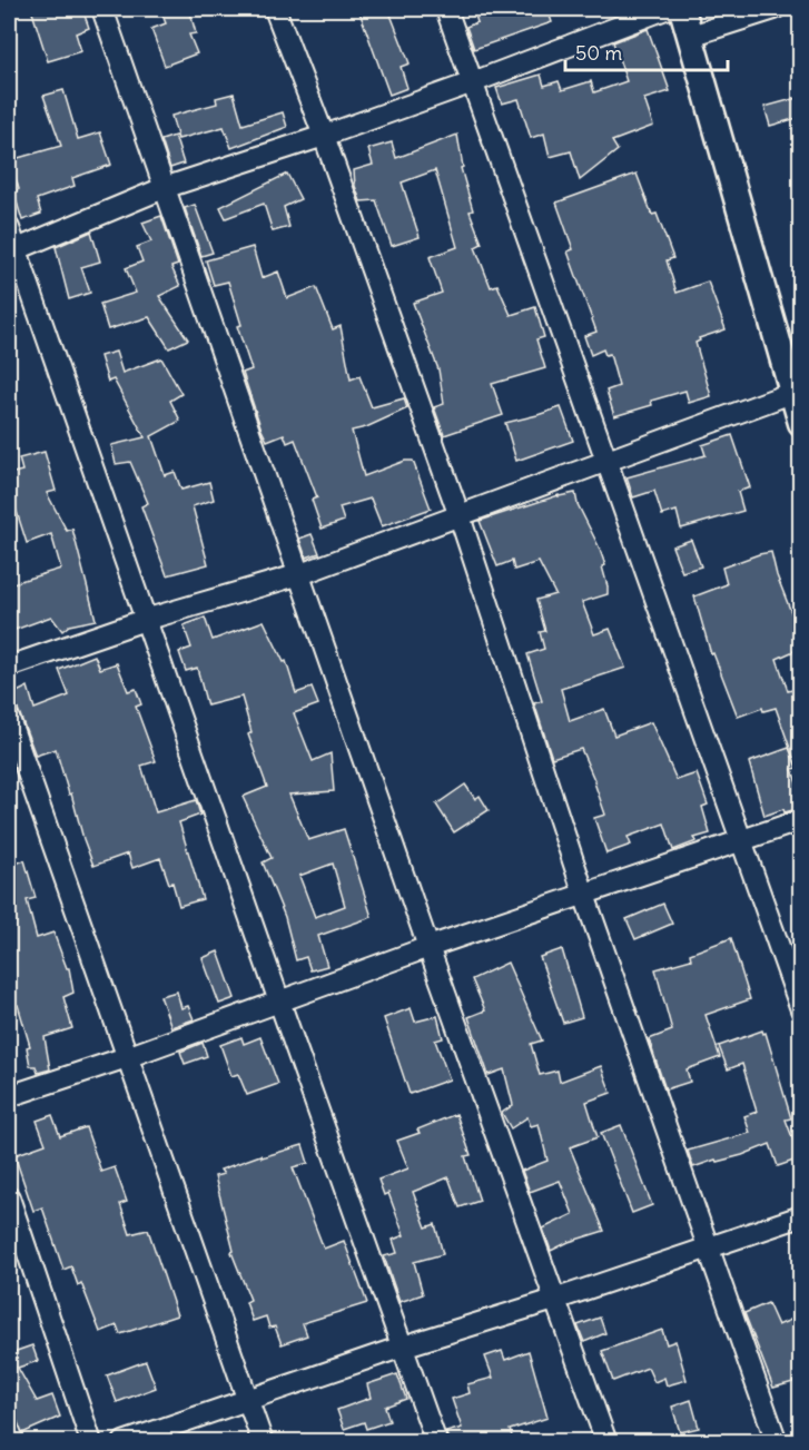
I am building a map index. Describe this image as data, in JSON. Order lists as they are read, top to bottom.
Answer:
{
  "scale_bar": "50 m"
}
